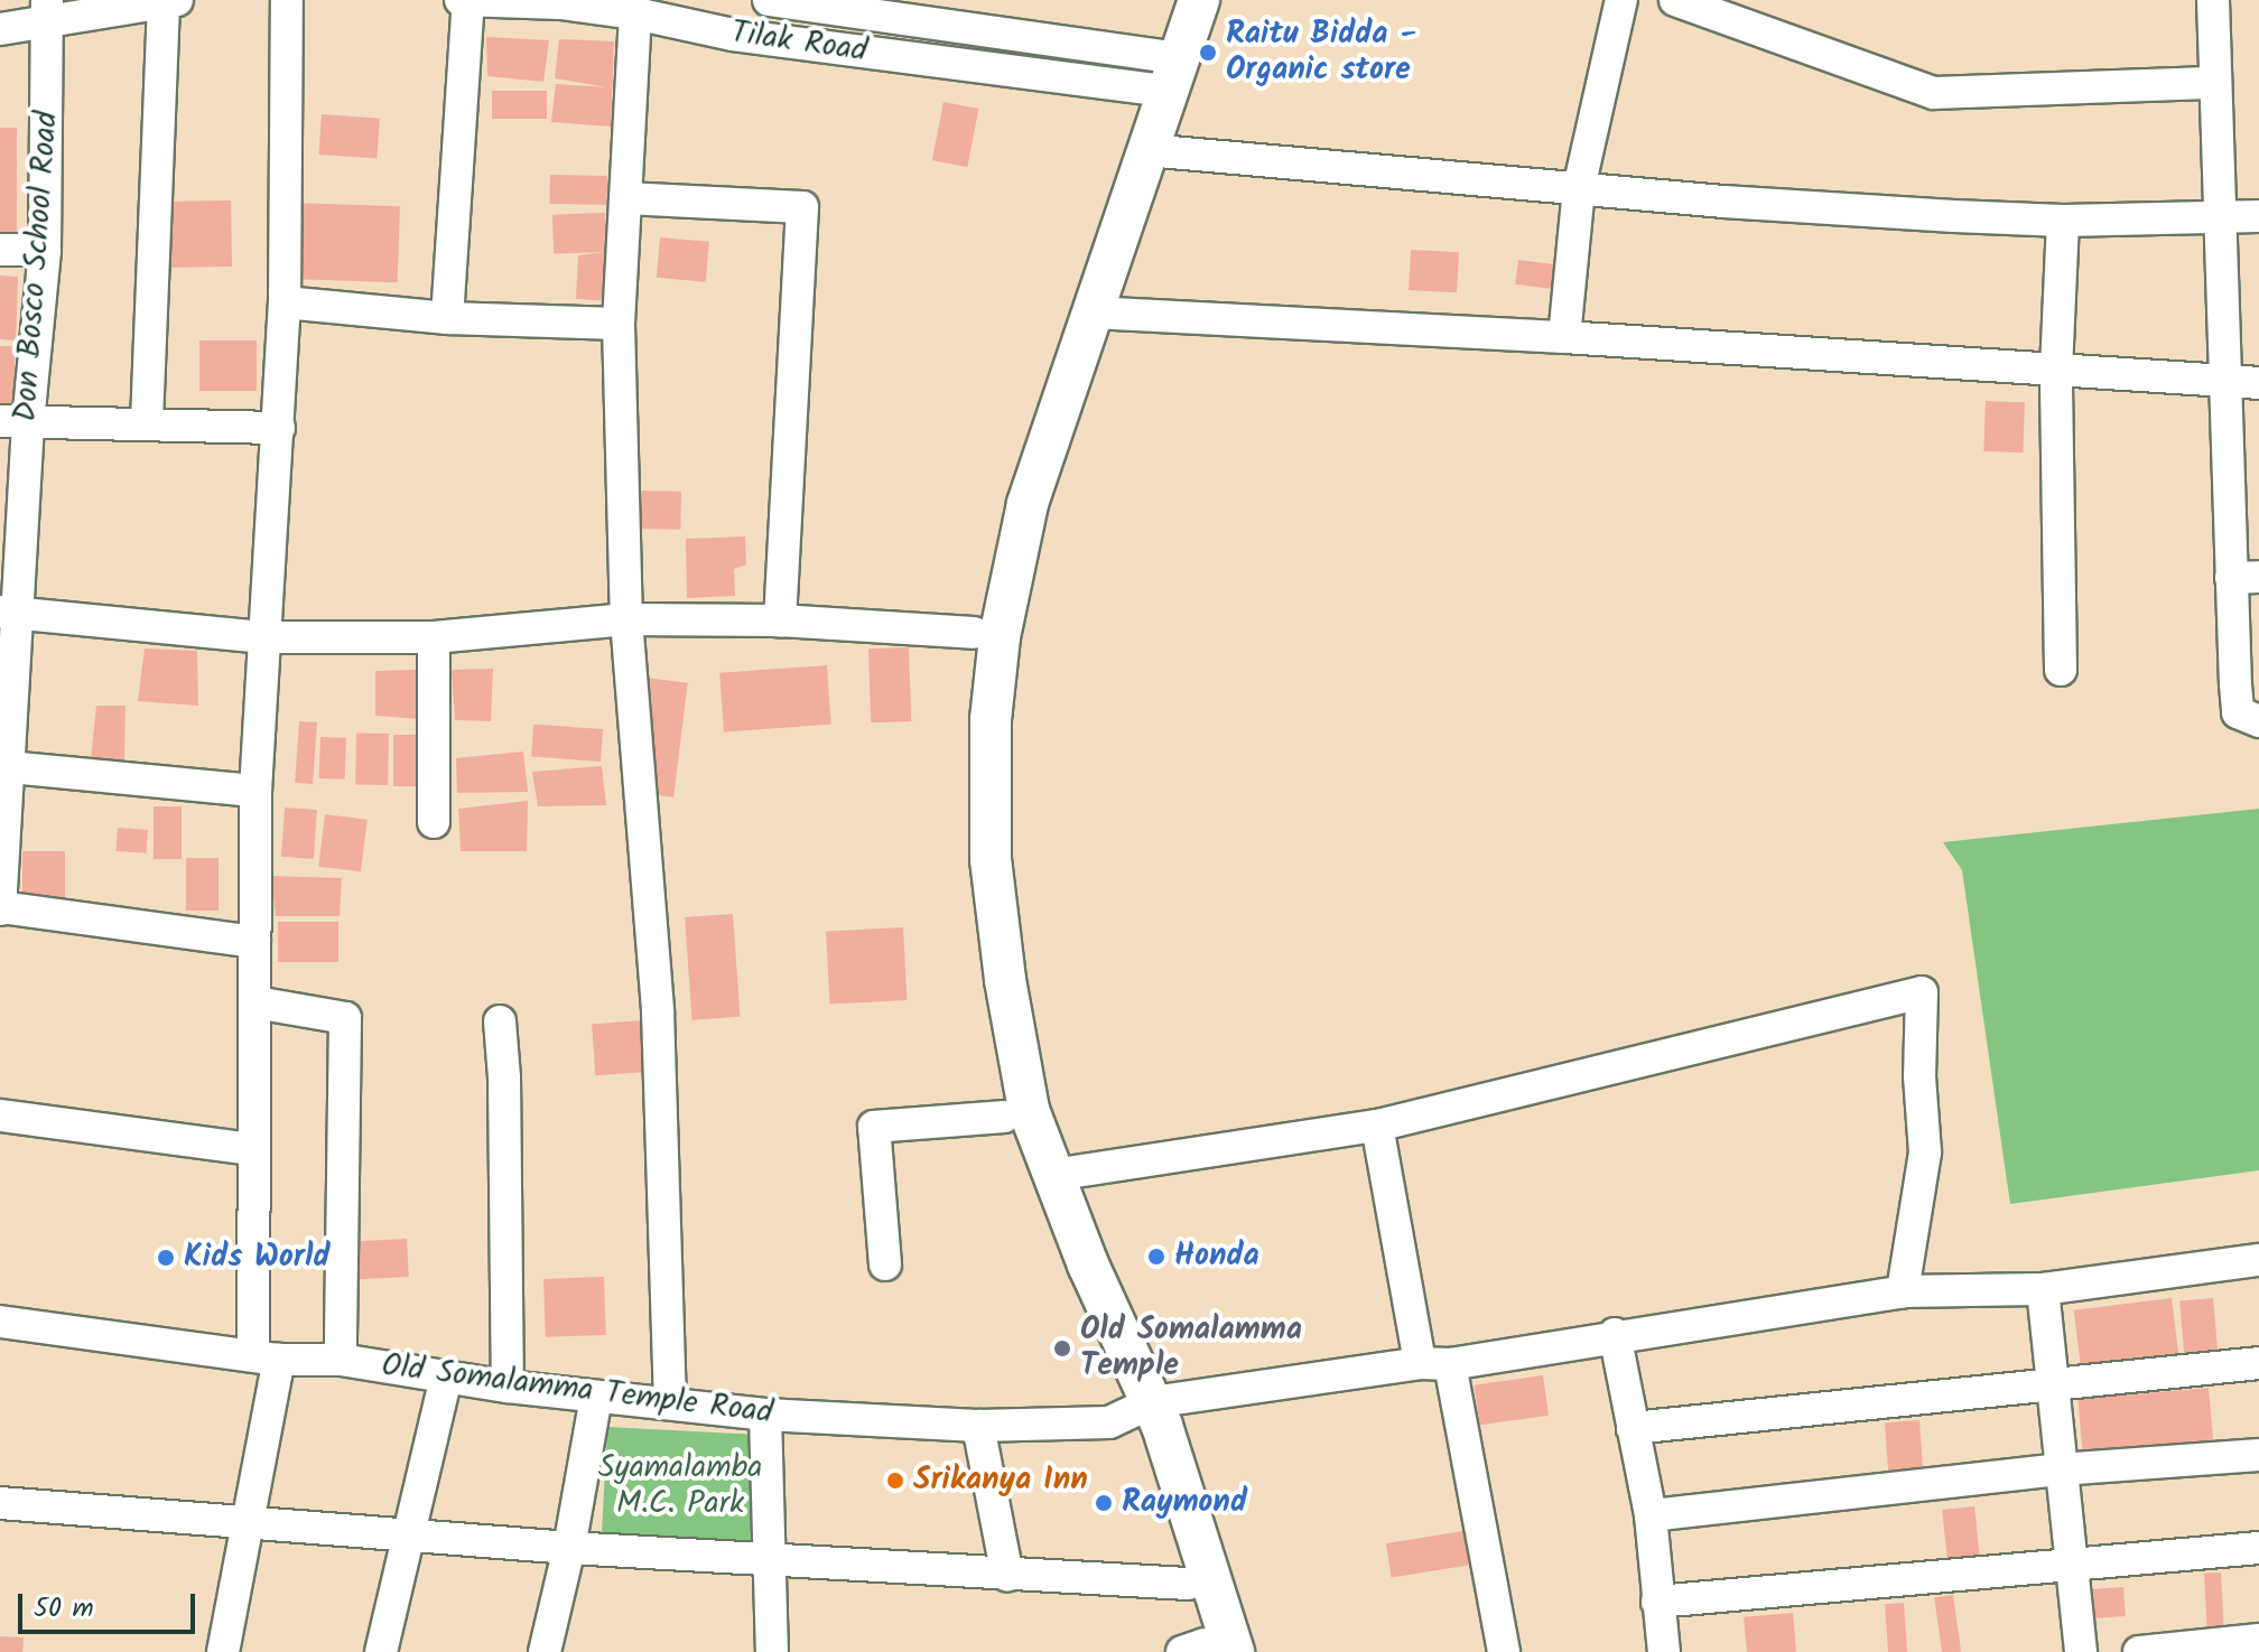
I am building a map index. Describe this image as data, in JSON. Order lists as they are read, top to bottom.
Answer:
{
  "streets": {
    "street": ["Tilak Road", "Don Bosco School Road", "Old Somalamma Temple Road"]
  },
  "parks": ["Syamalamba M.C. Park"],
  "places": [
    "Raitu Bidda - Organic store",
    "Honda",
    "Kids World",
    "Old Somalamma Temple",
    "Srikanya Inn",
    "Raymond"
  ],
  "scale_bar": "50 m"
}
